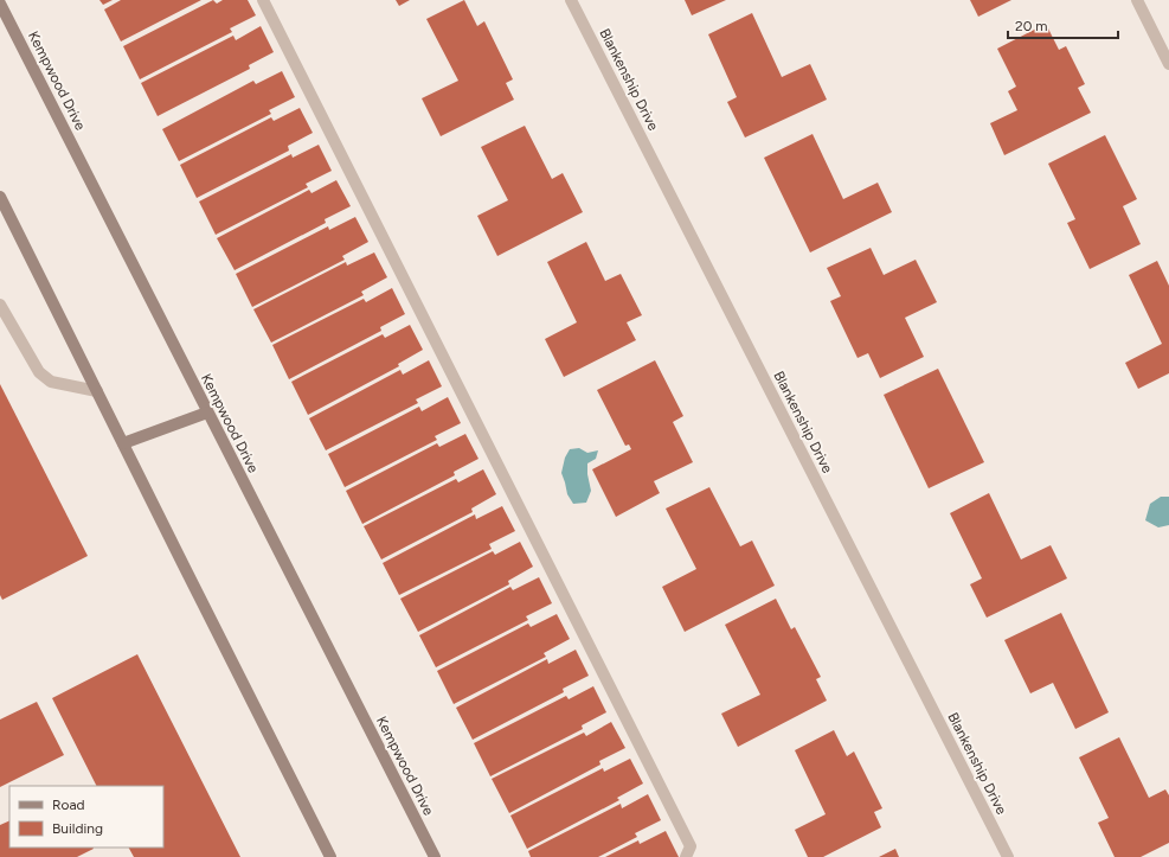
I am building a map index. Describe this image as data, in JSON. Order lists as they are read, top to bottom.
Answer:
{
  "streets": {
    "main road": ["Kempwood Drive"],
    "street": ["Blankenship Drive"]
  },
  "legend": ["Road", "Building"],
  "scale_bar": "20 m"
}
